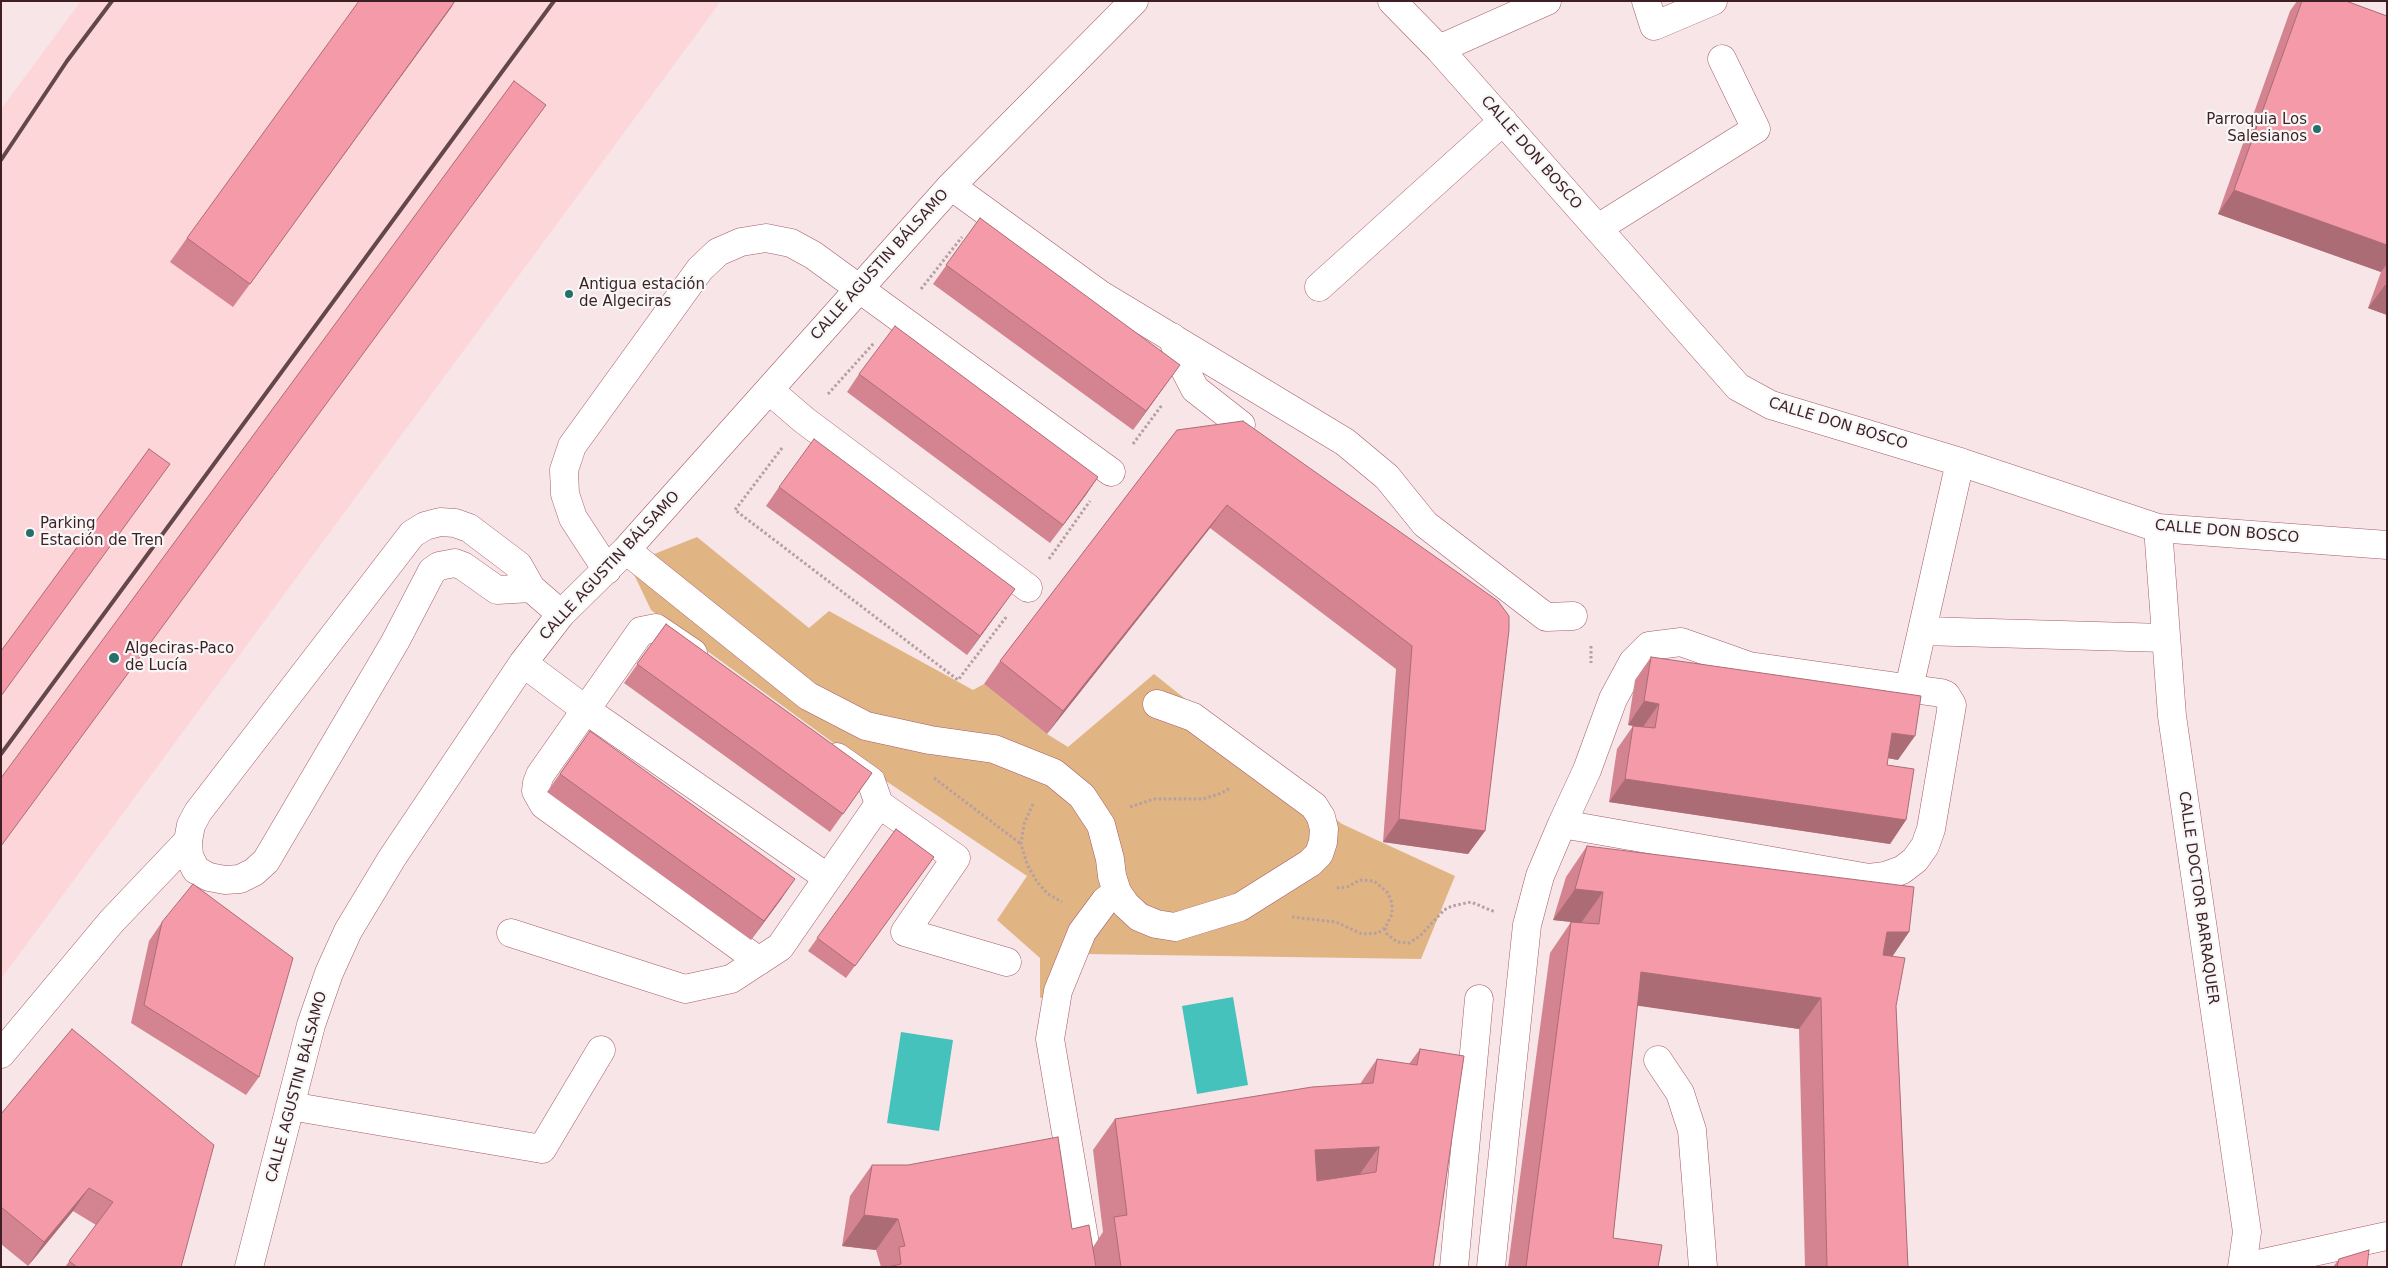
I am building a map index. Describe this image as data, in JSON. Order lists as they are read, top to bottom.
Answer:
{
  "streets": {
    "street": ["CALLE DON BOSCO", "CALLE AGUSTIN BÁLSAMO", "CALLE DOCTOR BARRAQUER"]
  },
  "crossings": [
    ["CALLE DON BOSCO", "CALLE DOCTOR BARRAQUER"]
  ],
  "places": [
    "Parroquia Los Salesianos",
    "Antigua estación de Algeciras",
    "Parking Estación de Tren",
    "Algeciras-Paco de Lucía"
  ]
}
